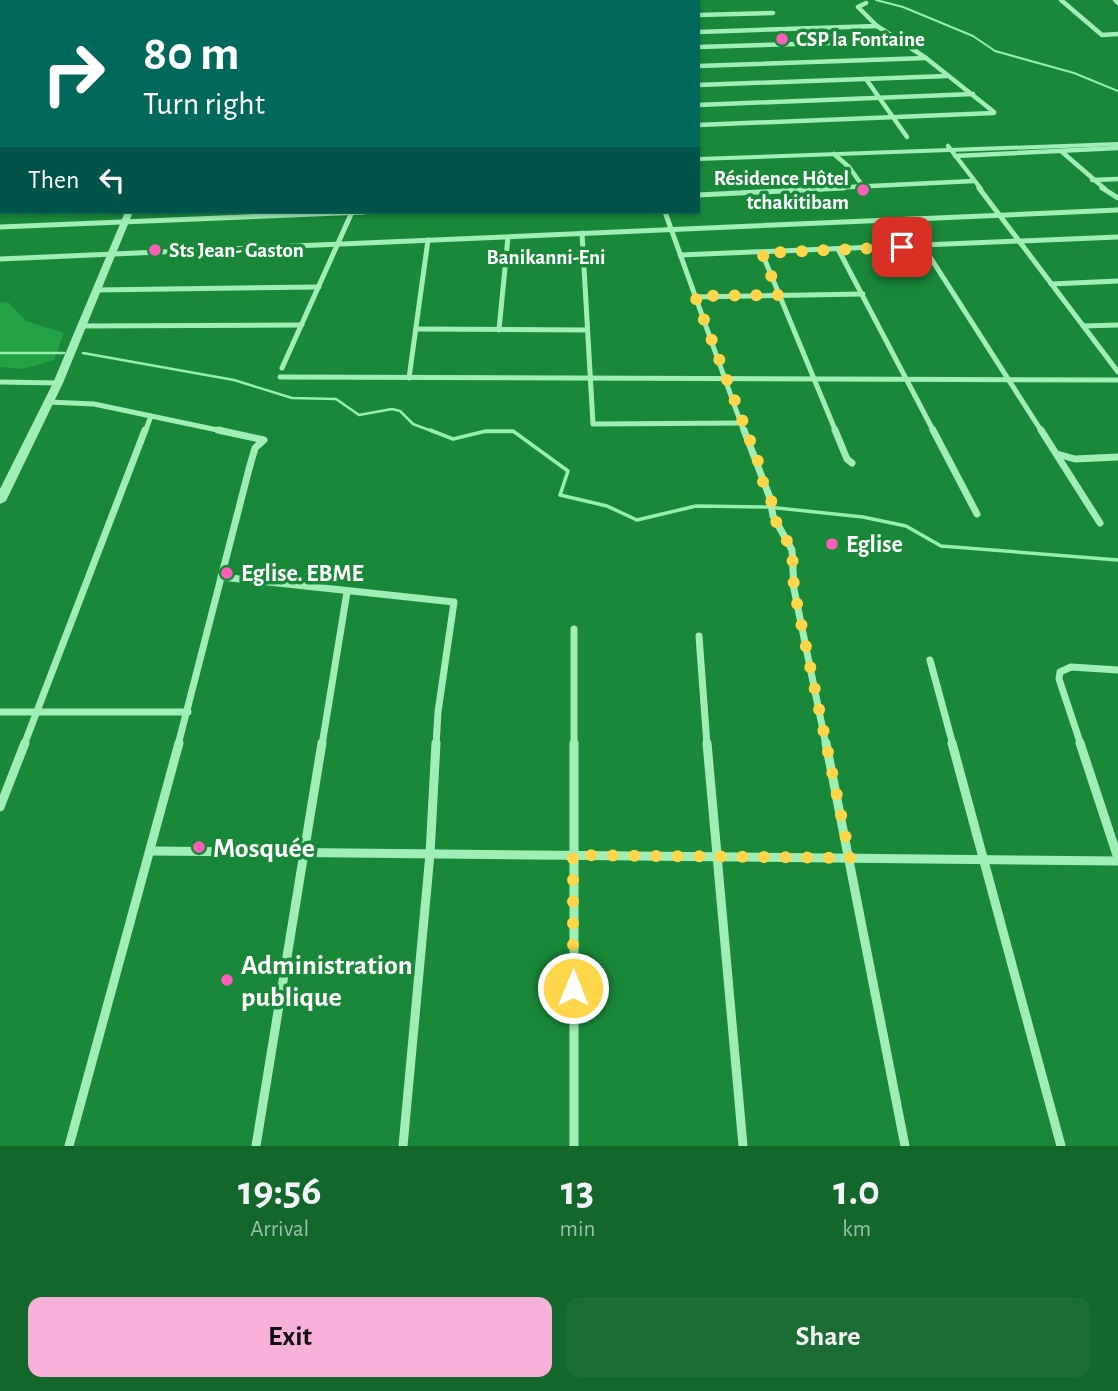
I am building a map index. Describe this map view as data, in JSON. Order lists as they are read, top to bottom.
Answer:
{
  "districts": ["Banikanni-Eni"],
  "places": [
    "CSP la Fontaine",
    "Résidence Hôtel tchakitibam",
    "Sts Jean- Gaston",
    "Eglise",
    "Eglise. EBME",
    "Mosquée",
    "Administration publique"
  ],
  "page": {
    "turn": ["80 m", "Turn right"],
    "then": "Then",
    "eta": [
      "19:56",
      "Arrival",
      "13",
      "min",
      "1.0",
      "km"
    ],
    "buttons": ["Exit", "Share"]
  }
}
